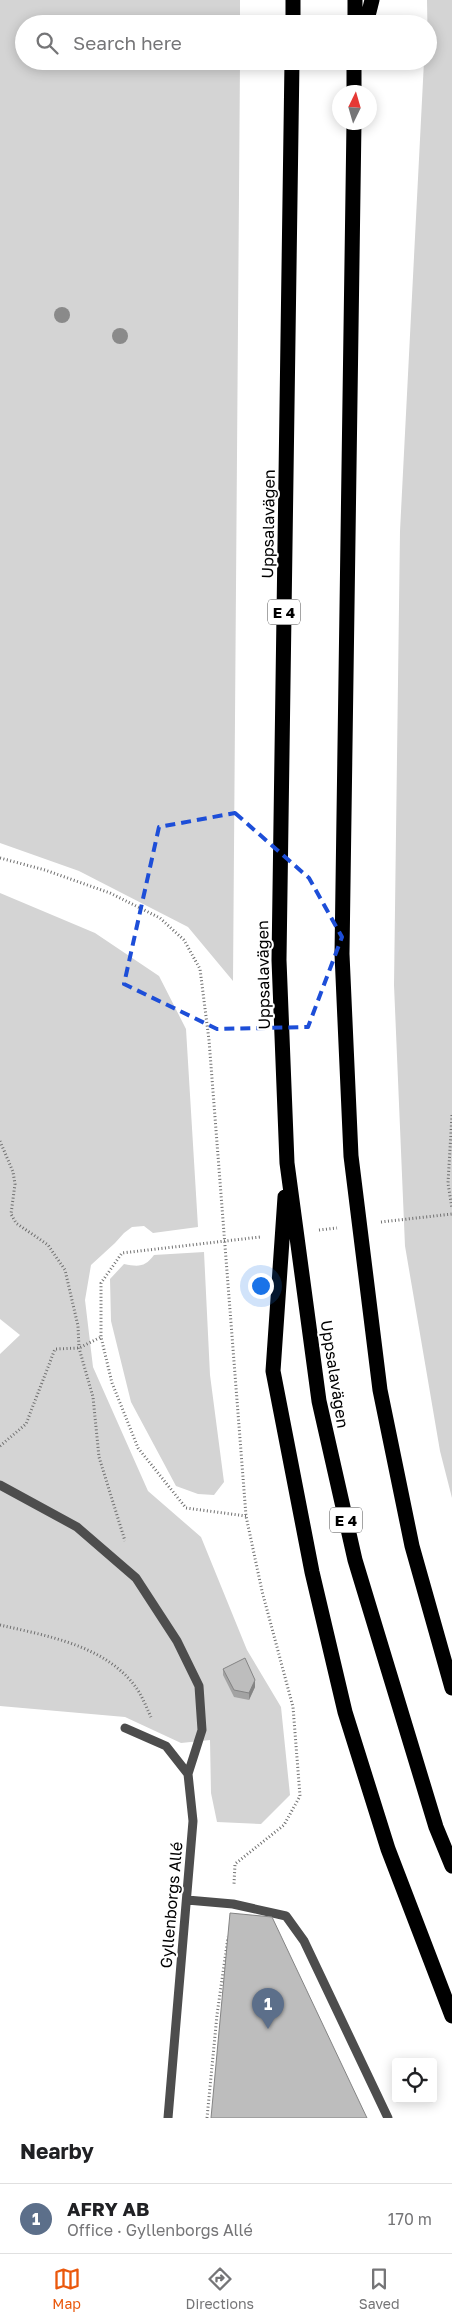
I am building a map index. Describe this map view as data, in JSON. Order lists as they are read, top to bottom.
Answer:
{
  "streets": {
    "highway": ["Uppsalavägen", "E 4"],
    "street": ["Gyllenborgs Allé"]
  },
  "north": "top",
  "page": {
    "search": "Search here",
    "pins": "1",
    "heading": "Nearby",
    "list": [
      {
        "mark": "1",
        "name": "AFRY AB",
        "note": "Office · Gyllenborgs Allé",
        "value": "170 m"
      }
    ],
    "nav": ["Map", "Directions", "Saved"]
  }
}
